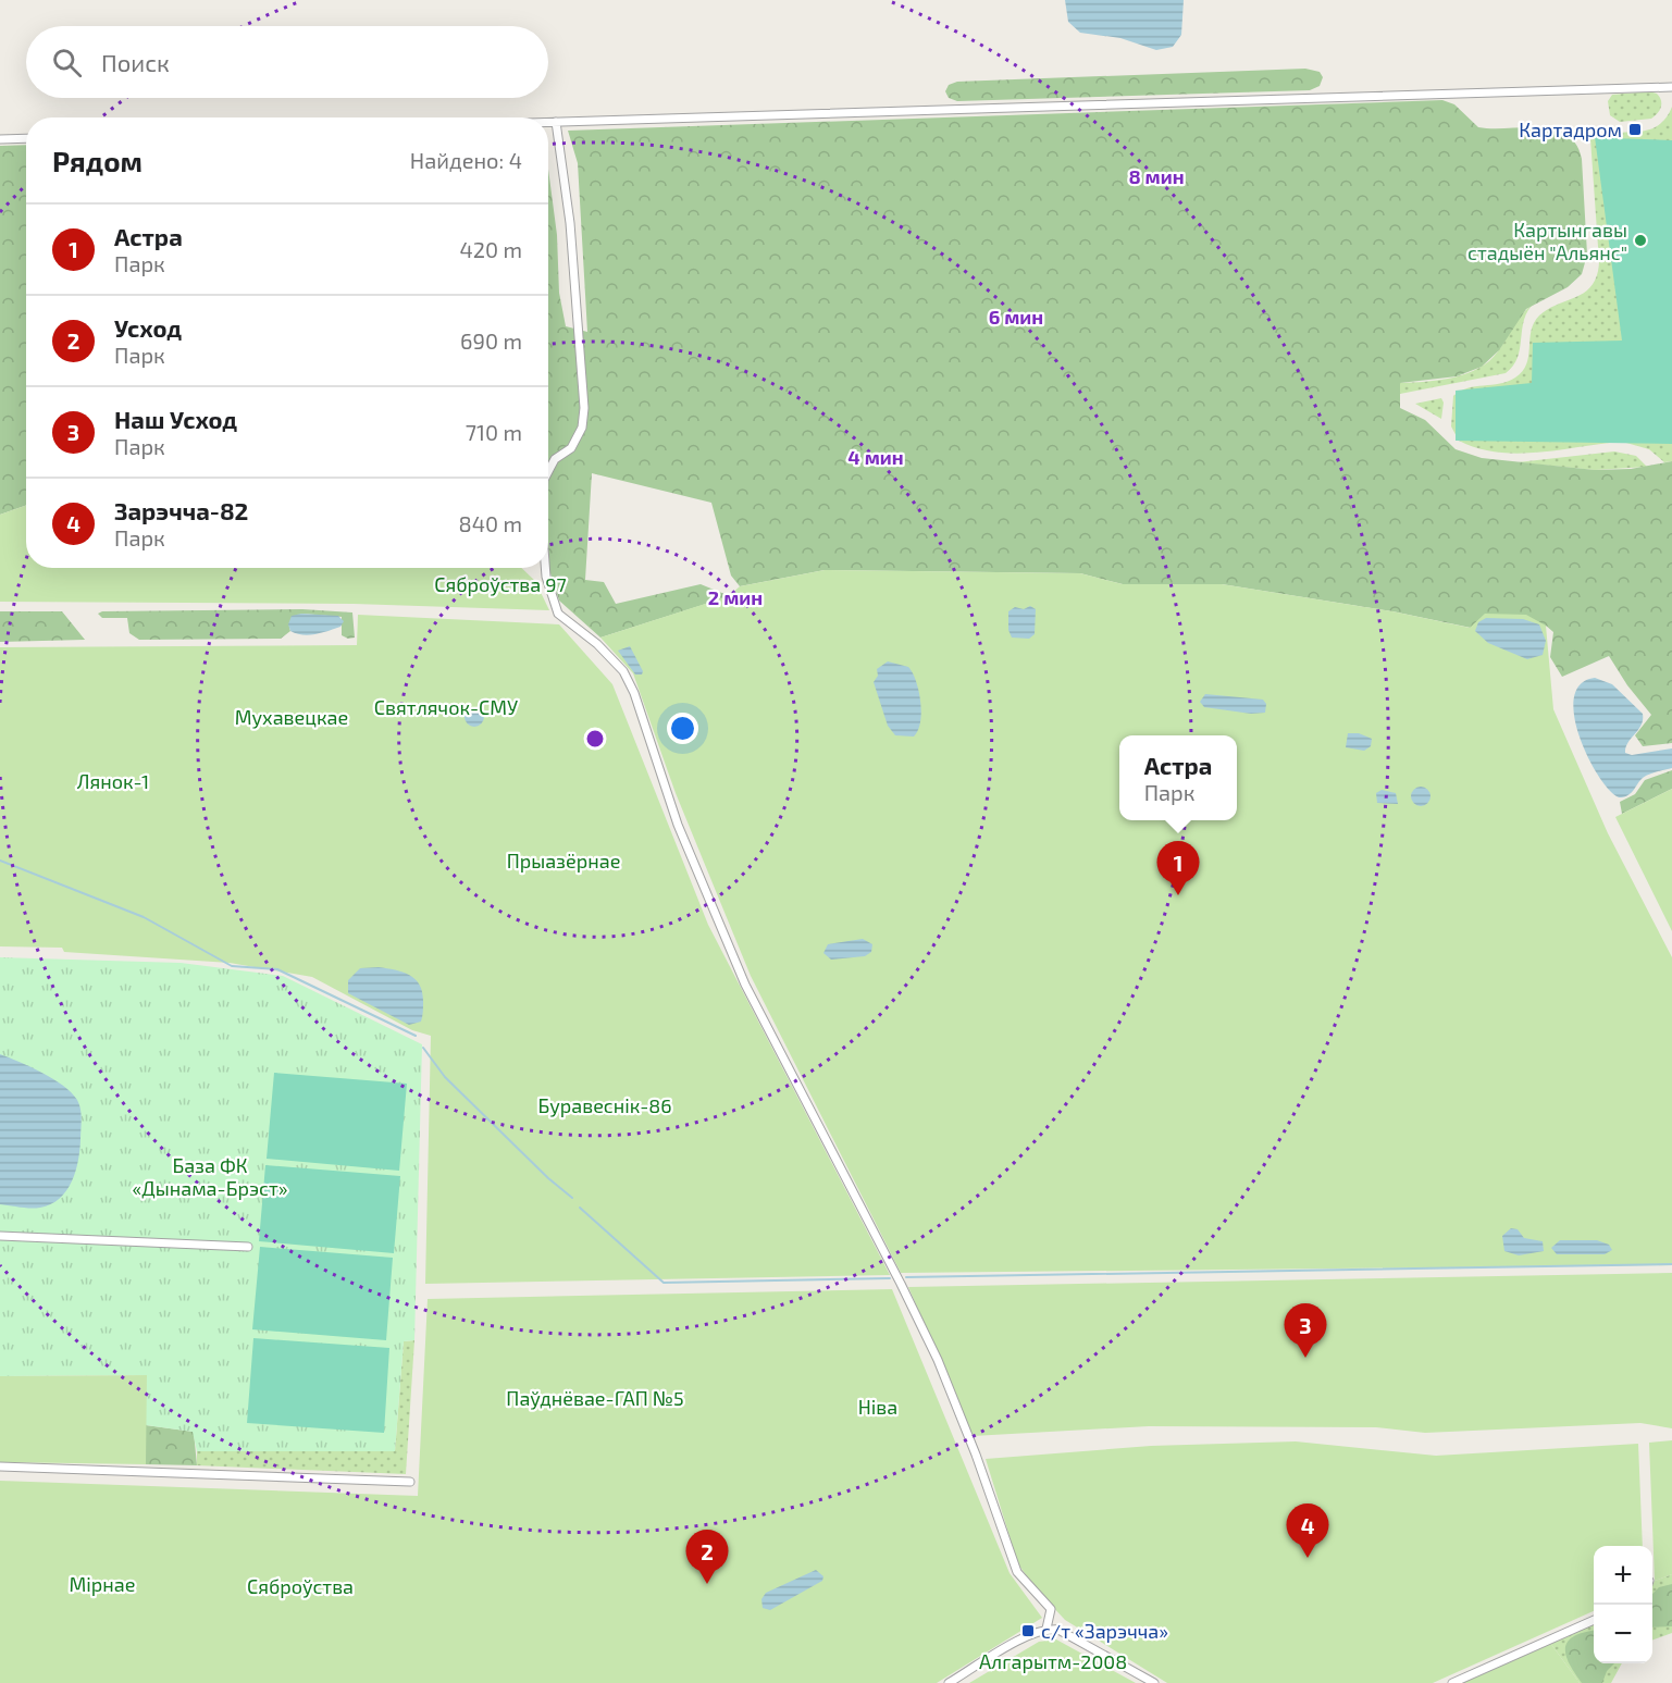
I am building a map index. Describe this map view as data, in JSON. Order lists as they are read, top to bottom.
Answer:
{
  "parks": [
    "Сяброўства 97",
    "Святлячок-СМУ",
    "Мухавецкае",
    "Лянок-1",
    "Прыазёрнае",
    "Буравеснік-86",
    "База ФК «Дынама-Брэст»",
    "Паўднёвае-ГАП №5",
    "Ніва",
    "Мірнае",
    "Сяброўства",
    "Алгарытм-2008"
  ],
  "places": {
    "transit": ["Картадром", "с/т «Зарэчча»"],
    "other": ["Картынгавы стадыён \"Альянс\""]
  },
  "page": {
    "search": "Поиск",
    "heading": ["Рядом", "Найдено: 4"],
    "list": [
      {
        "mark": "1",
        "name": "Астра",
        "note": "Парк",
        "value": "420 m"
      },
      {
        "mark": "2",
        "name": "Усход",
        "note": "Парк",
        "value": "690 m"
      },
      {
        "mark": "3",
        "name": "Наш Усход",
        "note": "Парк",
        "value": "710 m"
      },
      {
        "mark": "4",
        "name": "Зарэчча-82",
        "note": "Парк",
        "value": "840 m"
      }
    ],
    "popup": ["Астра", "Парк"],
    "pins": [
      "1",
      "3",
      "4",
      "2"
    ],
    "map_buttons": ["+", "−"]
  },
  "rings": [
    "8 мин",
    "6 мин",
    "4 мин",
    "2 мин"
  ]
}
